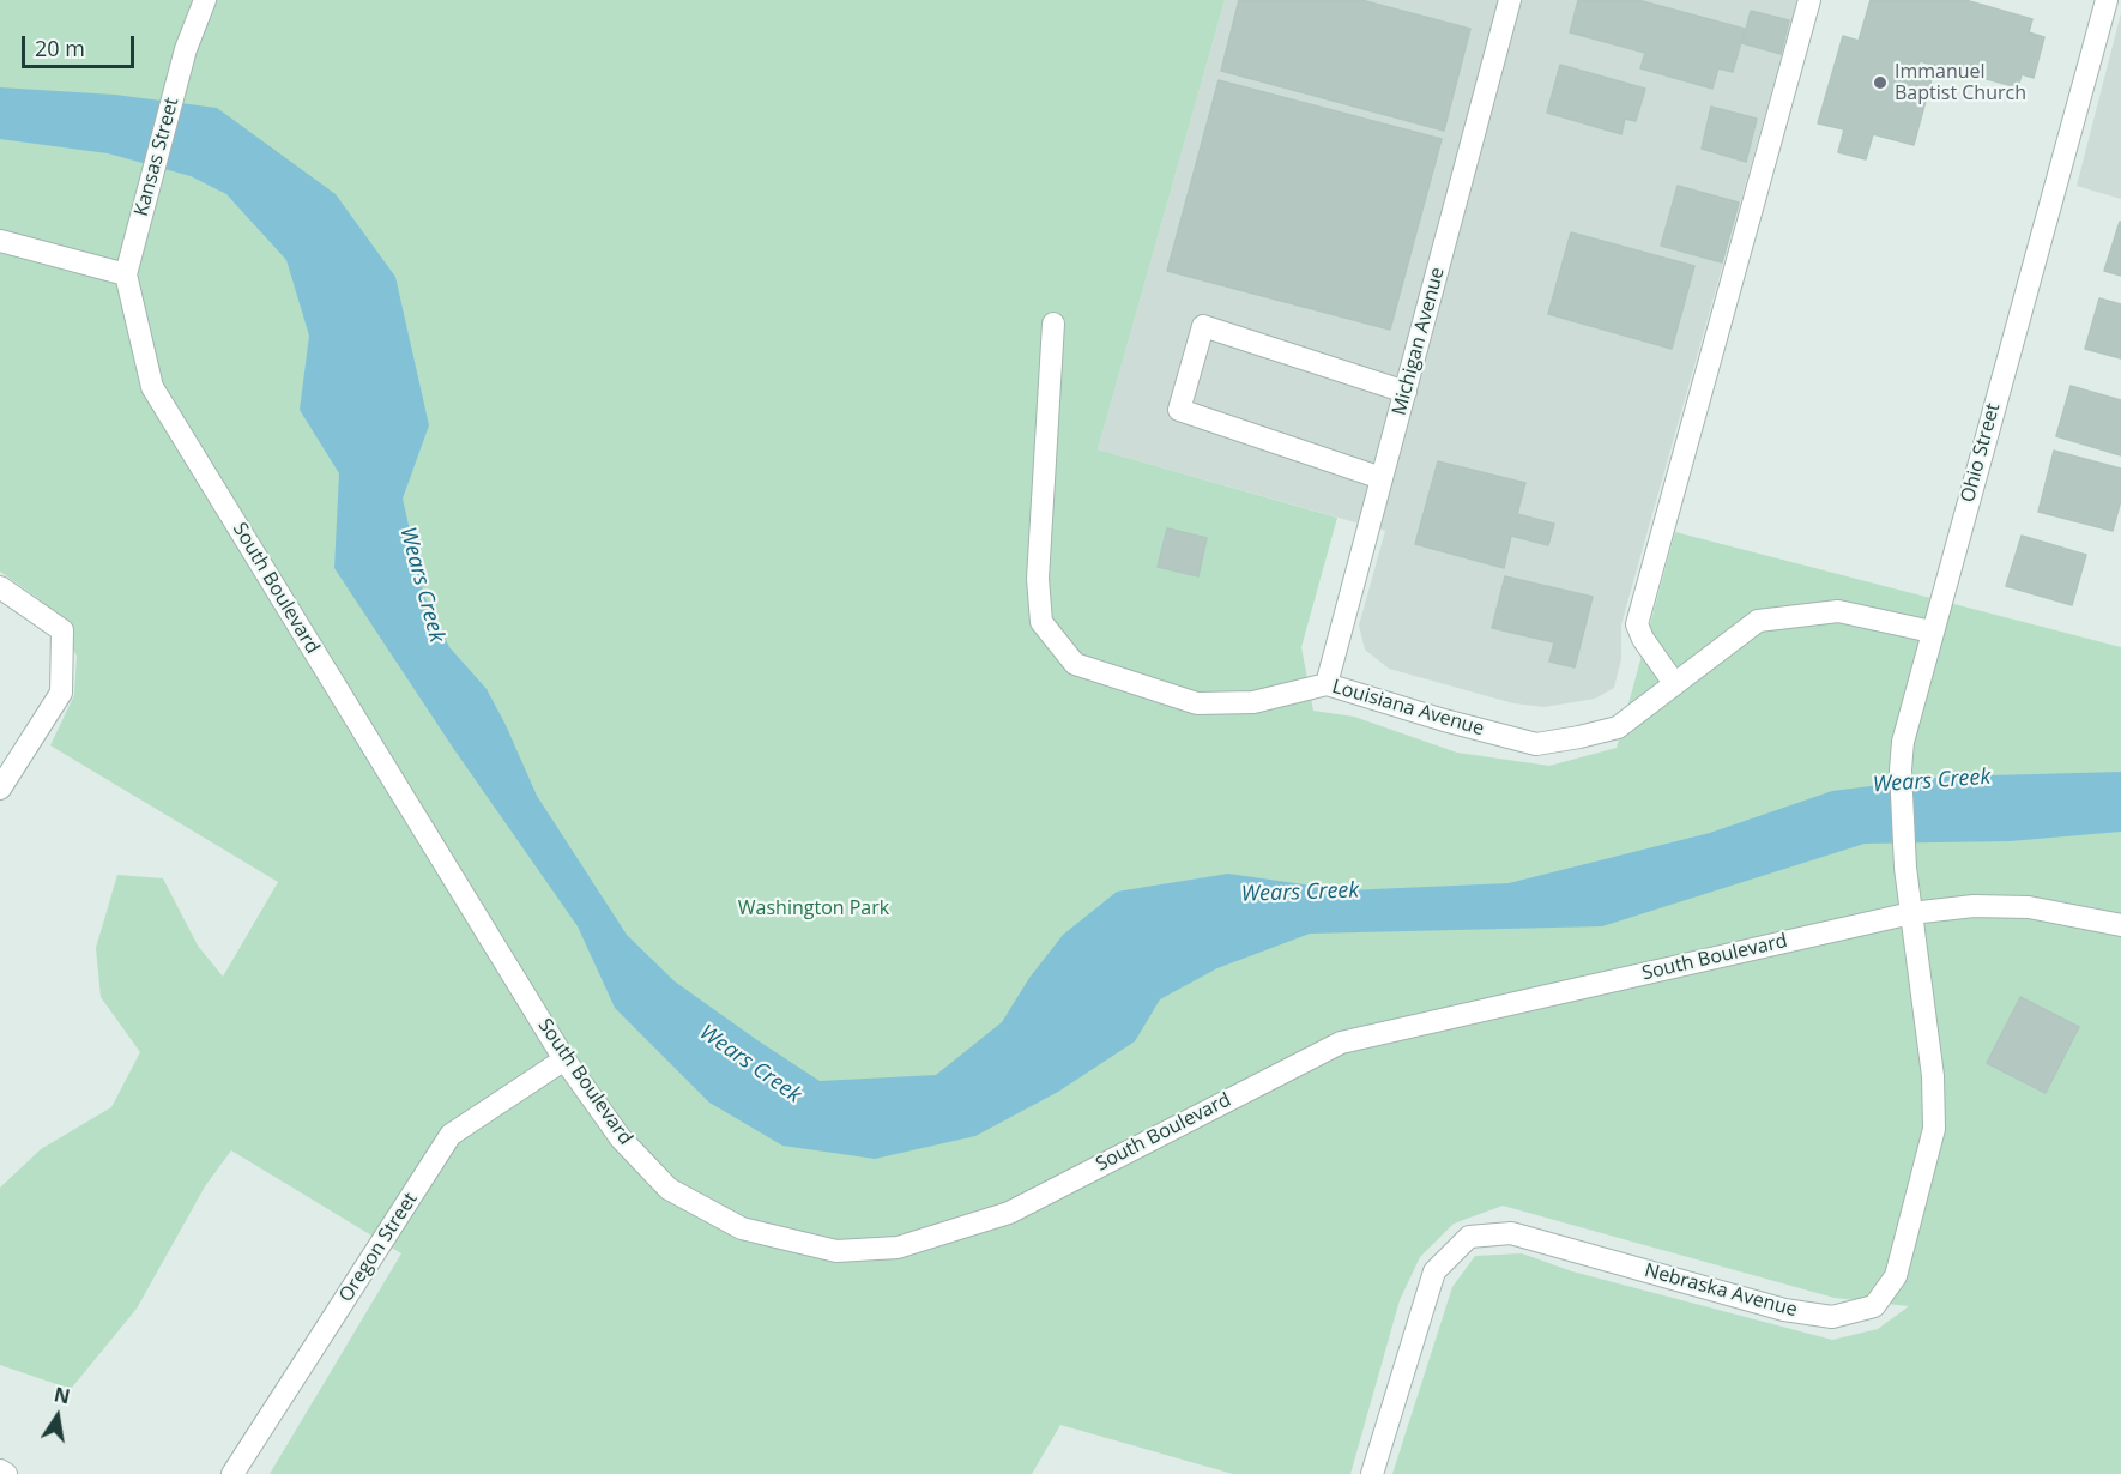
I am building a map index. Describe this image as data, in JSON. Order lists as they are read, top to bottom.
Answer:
{
  "streets": {
    "street": [
      "Kansas Street",
      "Michigan Avenue",
      "Ohio Street",
      "South Boulevard",
      "Louisiana Avenue",
      "Oregon Street",
      "Nebraska Avenue"
    ]
  },
  "crossings": [
    ["Kansas Street", "South Boulevard"],
    ["Michigan Avenue", "Louisiana Avenue"],
    ["Ohio Street", "South Boulevard"],
    ["Ohio Street", "Louisiana Avenue"],
    ["Ohio Street", "Nebraska Avenue"],
    ["South Boulevard", "Oregon Street"],
    ["South Boulevard", "Nebraska Avenue"]
  ],
  "water": ["Wears Creek"],
  "parks": ["Washington Park"],
  "places": ["Immanuel Baptist Church"],
  "scale_bar": "20 m",
  "north": "top"
}
